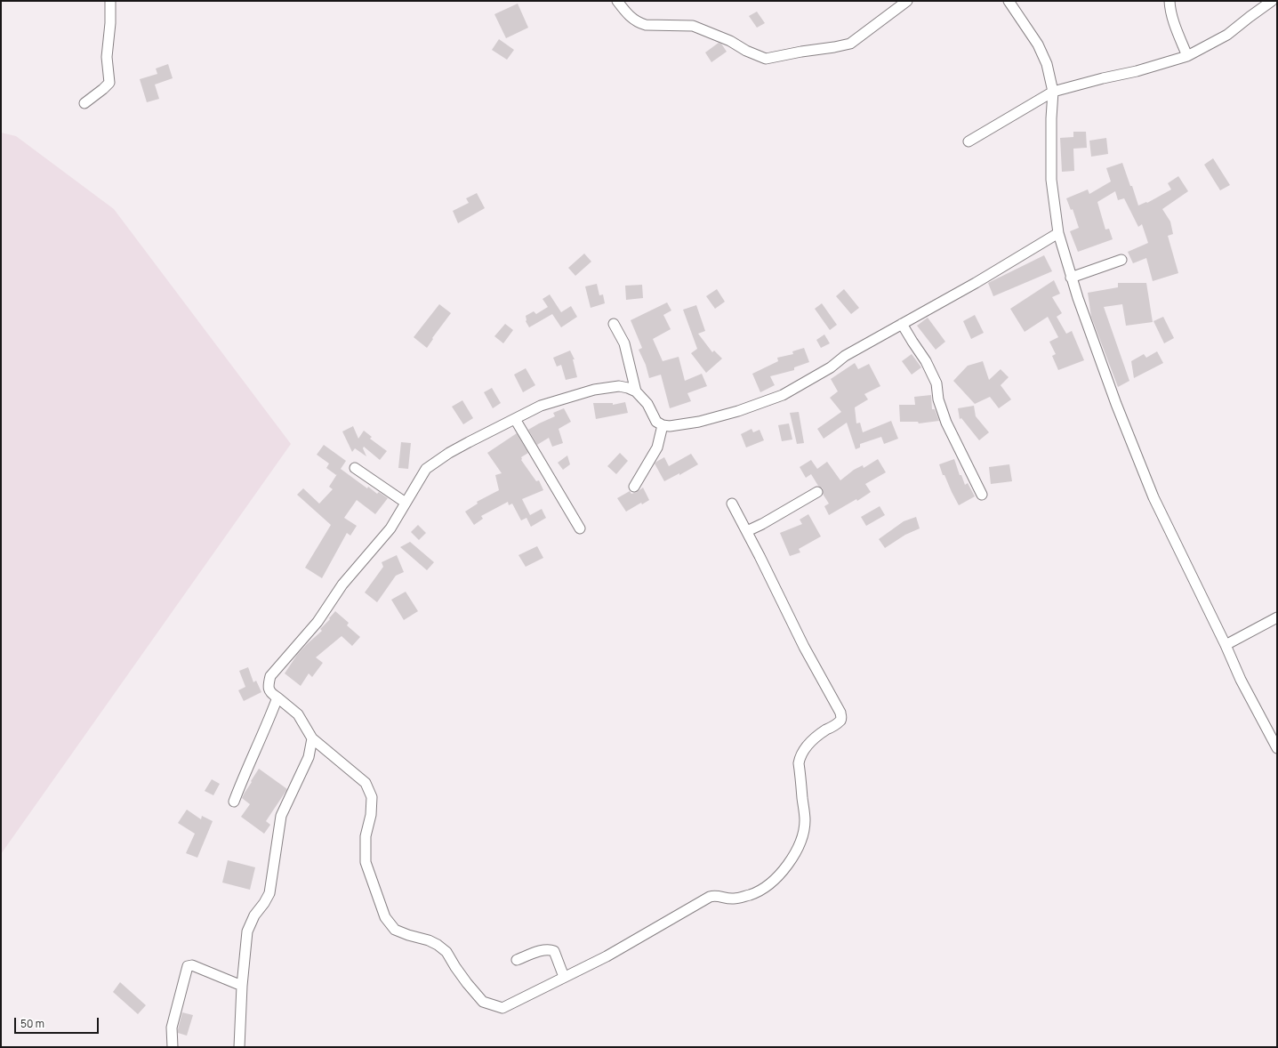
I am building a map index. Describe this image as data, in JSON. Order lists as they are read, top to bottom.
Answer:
{
  "scale_bar": "50 m"
}
